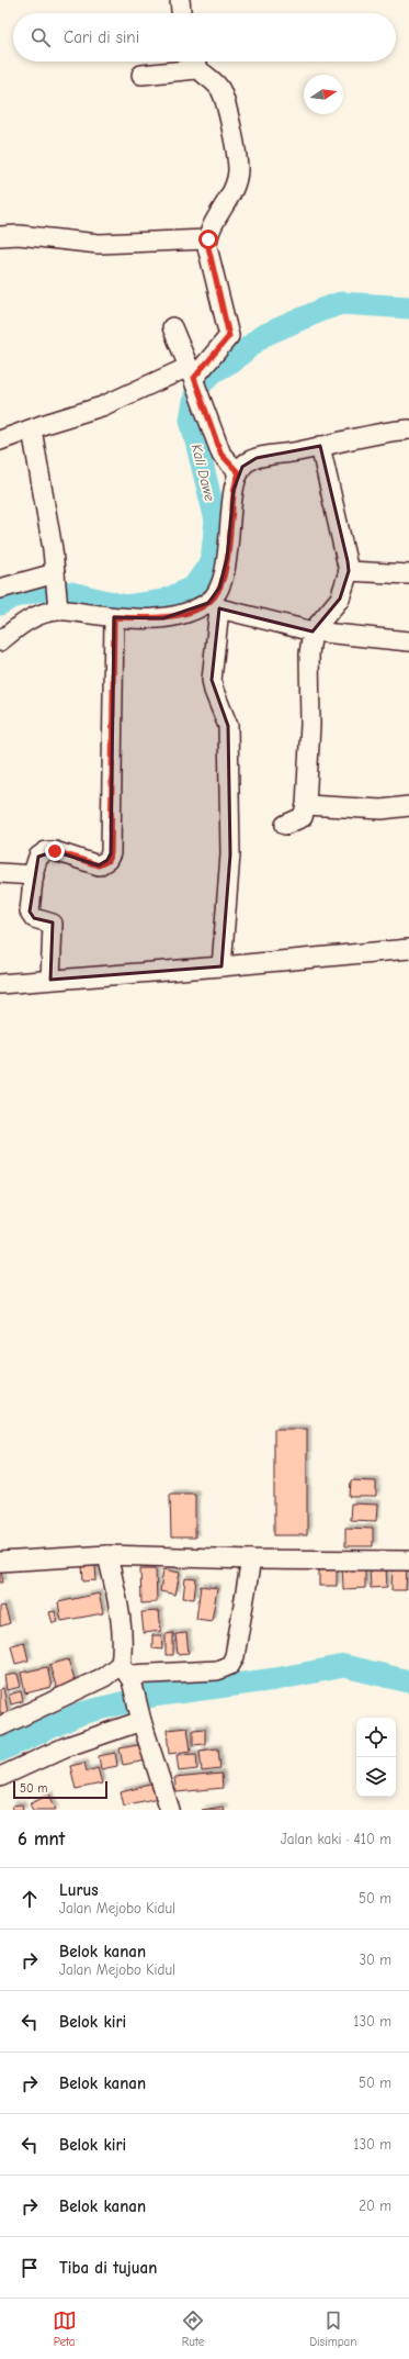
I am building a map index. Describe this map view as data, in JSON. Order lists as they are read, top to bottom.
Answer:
{
  "water": ["Kali Dawe"],
  "scale_bar": "50 m",
  "north": "right",
  "page": {
    "search": "Cari di sini",
    "scale": "50 m",
    "heading": ["6 mnt", "Jalan kaki · 410 m"],
    "list": [
      ["Lurus", "Jalan Mejobo Kidul", "50 m"],
      ["Belok kanan", "Jalan Mejobo Kidul", "30 m"],
      ["Belok kiri", "130 m"],
      ["Belok kanan", "50 m"],
      ["Belok kiri", "130 m"],
      ["Belok kanan", "20 m"],
      "Tiba di tujuan"
    ],
    "nav": ["Peta", "Rute", "Disimpan"]
  }
}
